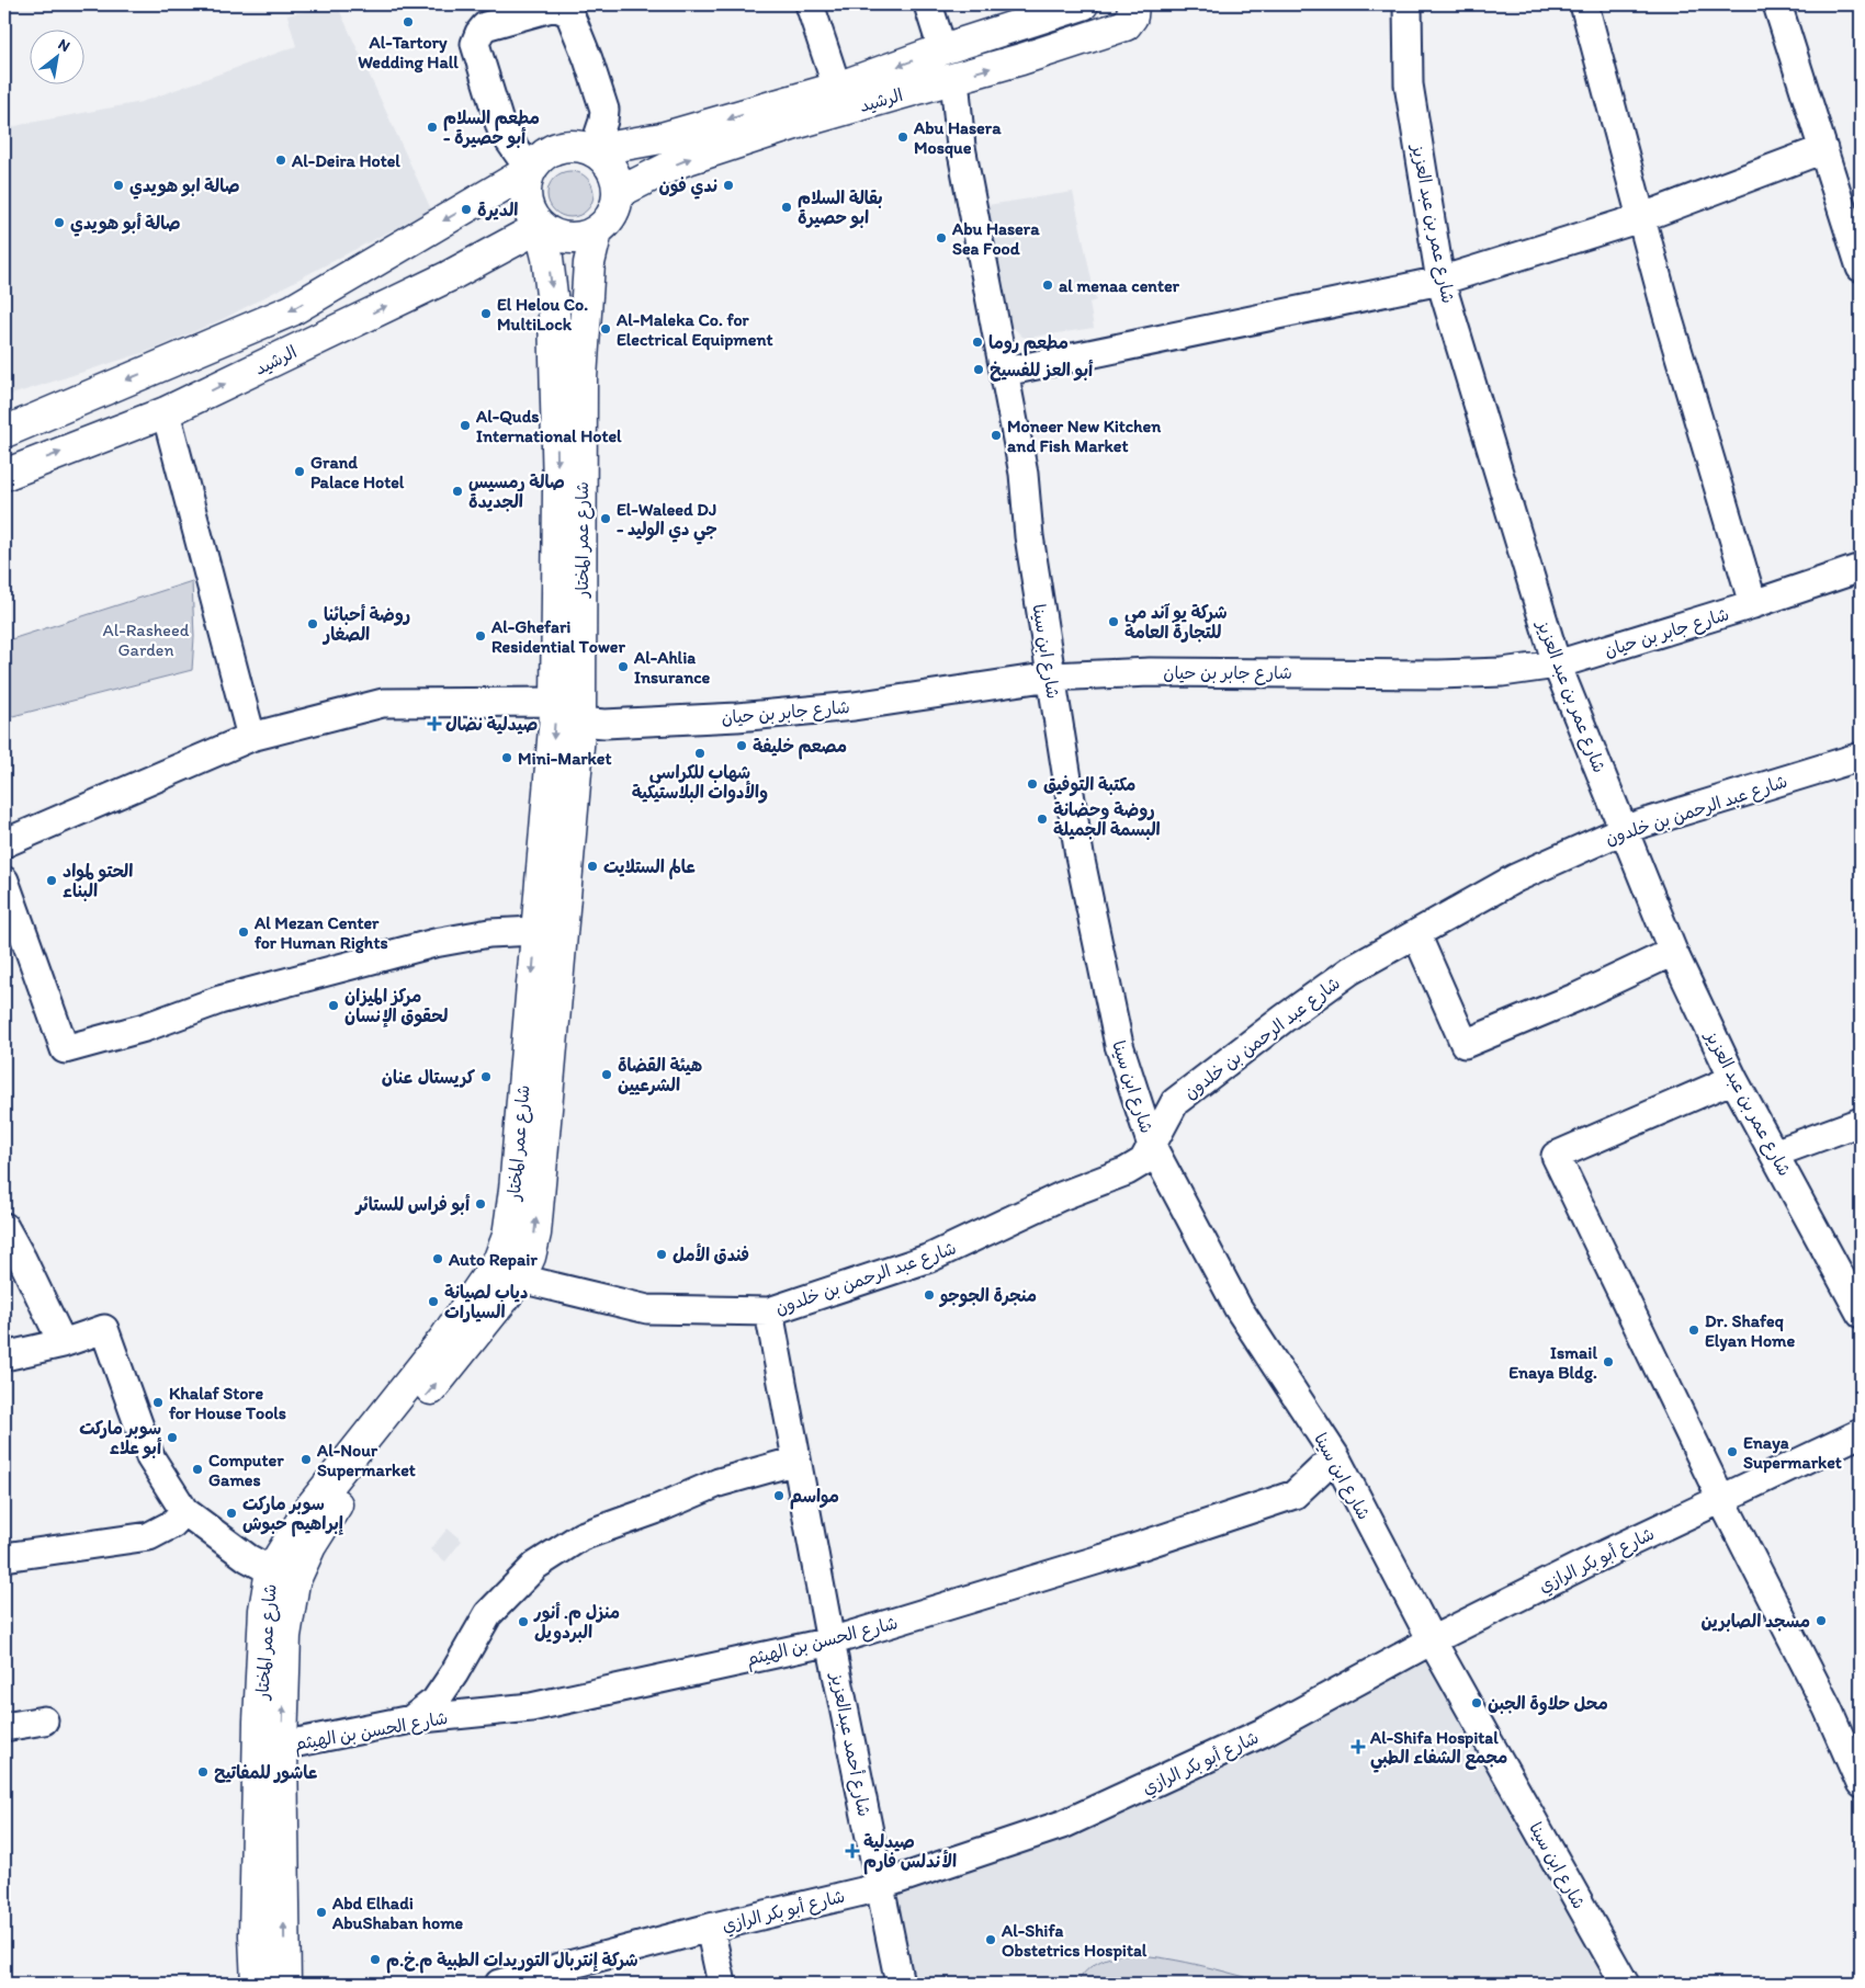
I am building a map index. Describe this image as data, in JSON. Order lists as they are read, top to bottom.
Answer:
{
  "streets": {
    "main road": ["الرشيد", "شارع عمر المختار"],
    "street": [
      "شارع عمر بن عبد العزيز",
      "شارع جابر بن حيان",
      "شارع ابن سينا",
      "شارع عبد الرحمن بن خلدون",
      "شارع أبو بكر الرازي",
      "شارع الحسن بن الهيثم",
      "شارع أحمد عبدالعزيز"
    ]
  },
  "crossings": [
    ["الرشيد", "شارع عمر المختار"],
    ["الرشيد", "شارع ابن سينا"],
    ["شارع عمر بن عبد العزيز", "شارع جابر بن حيان"],
    ["شارع عمر بن عبد العزيز", "شارع عبد الرحمن بن خلدون"],
    ["شارع عمر المختار", "شارع جابر بن حيان"],
    ["شارع عمر المختار", "شارع عبد الرحمن بن خلدون"],
    ["شارع عمر المختار", "شارع الحسن بن الهيثم"],
    ["شارع جابر بن حيان", "شارع ابن سينا"],
    ["شارع ابن سينا", "شارع عبد الرحمن بن خلدون"],
    ["شارع ابن سينا", "شارع أبو بكر الرازي"],
    ["شارع ابن سينا", "شارع الحسن بن الهيثم"],
    ["شارع عبد الرحمن بن خلدون", "شارع أحمد عبدالعزيز"],
    ["شارع أبو بكر الرازي", "شارع أحمد عبدالعزيز"],
    ["شارع الحسن بن الهيثم", "شارع أحمد عبدالعزيز"]
  ],
  "parks": ["Al-Rasheed Garden"],
  "places": {
    "other": [
      "Al-Tartory Wedding Hall",
      "مطعم السلام - أبو حصيرة",
      "Abu Hasera Mosque",
      "Al-Deira Hotel",
      "صالة ابو هويدي",
      "ندي فون",
      "بقالة السلام ابو حصيرة",
      "الديرة",
      "صالة أبو هويدي",
      "Abu Hasera Sea Food",
      "al menaa center",
      "El Helou Co. MultiLock",
      "Al-Maleka Co. for Electrical Equipment",
      "مطعم روما",
      "أبو العز للفسيخ",
      "Al-Quds International Hotel",
      "Moneer New Kitchen and Fish Market",
      "Grand Palace Hotel",
      "صالة رمسيس الجديدة",
      "El-Waleed DJ - جي دي الوليد",
      "شركة يو آند مي للتجارة العامة",
      "روضة أحبائنا الصغار",
      "Al-Ghefari Residential Tower",
      "Al-Ahlia Insurance",
      "مصعم خليفة",
      "شهاب للكراسي والأدوات البلاستيكية",
      "Mini-Market",
      "مكتبة التوفيق",
      "روضة وحضانة البسمة الجميلة",
      "عالم الستلايت",
      "الحتو لمواد البناء",
      "Al Mezan Center for Human Rights",
      "مركز الميزان لحقوق الإنسان",
      "هيئة القضاة الشرعيين",
      "كريستال عنان",
      "أبو فراس للستائر",
      "فندق الأمل",
      "Auto Repair",
      "منجرة الجوجو",
      "دياب لصيانة السيارات",
      "Dr. Shafeq Elyan Home",
      "Ismail Enaya Bldg.",
      "Khalaf Store for House Tools",
      "سوبر ماركت أبو علاء",
      "Enaya Supermarket",
      "Al-Nour Supermarket",
      "Computer Games",
      "مواسم",
      "سوبر ماركت إبراهيم حبوش",
      "مسجد الصابرين",
      "منزل م. أنور البردويل",
      "محل حلاوة الجبن",
      "عاشور للمفاتيح",
      "Abd Elhadi AbuShaban home",
      "Al-Shifa Obstetrics Hospital",
      "شركة إنتربال التوريدات الطبية م.خ.م"
    ],
    "health": ["صيدلية نضال", "Al-Shifa Hospital مجمع الشفاء الطبي", "صيدلية الأندلس فارم"]
  },
  "north": "top right"
}
